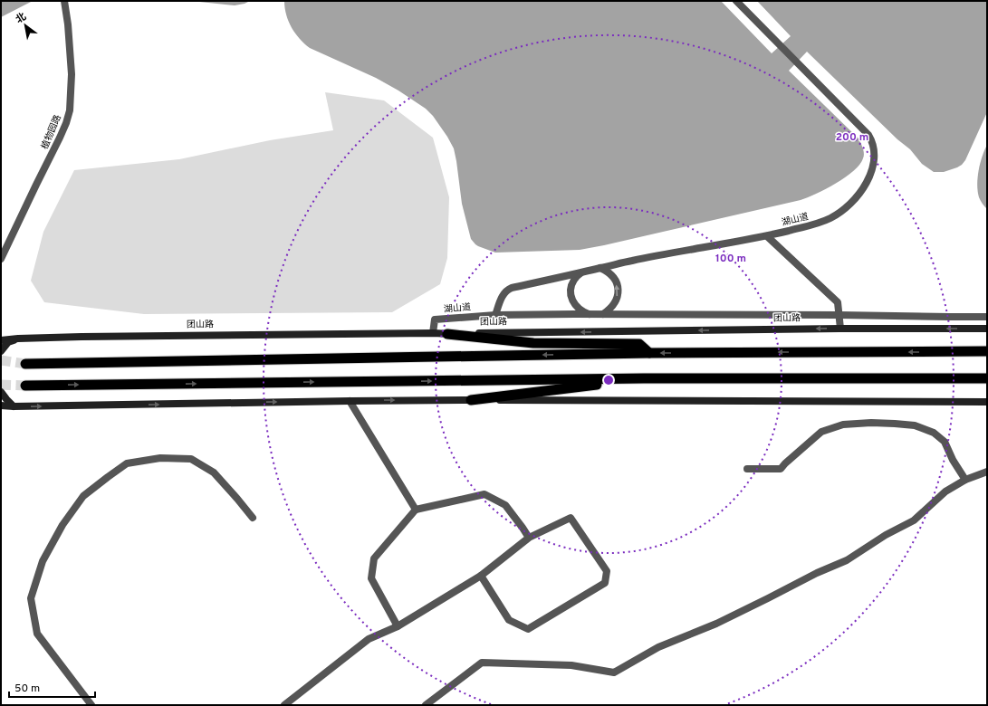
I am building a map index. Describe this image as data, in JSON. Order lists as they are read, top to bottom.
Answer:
{
  "streets": {
    "main road": ["团山路"],
    "street": ["植物园路", "湖山道"]
  },
  "crossings": [
    ["湖山道", "团山路"]
  ],
  "one_way": ["团山路"],
  "scale_bar": "50 m",
  "north": "top left",
  "rings": ["200 m", "100 m"]
}
